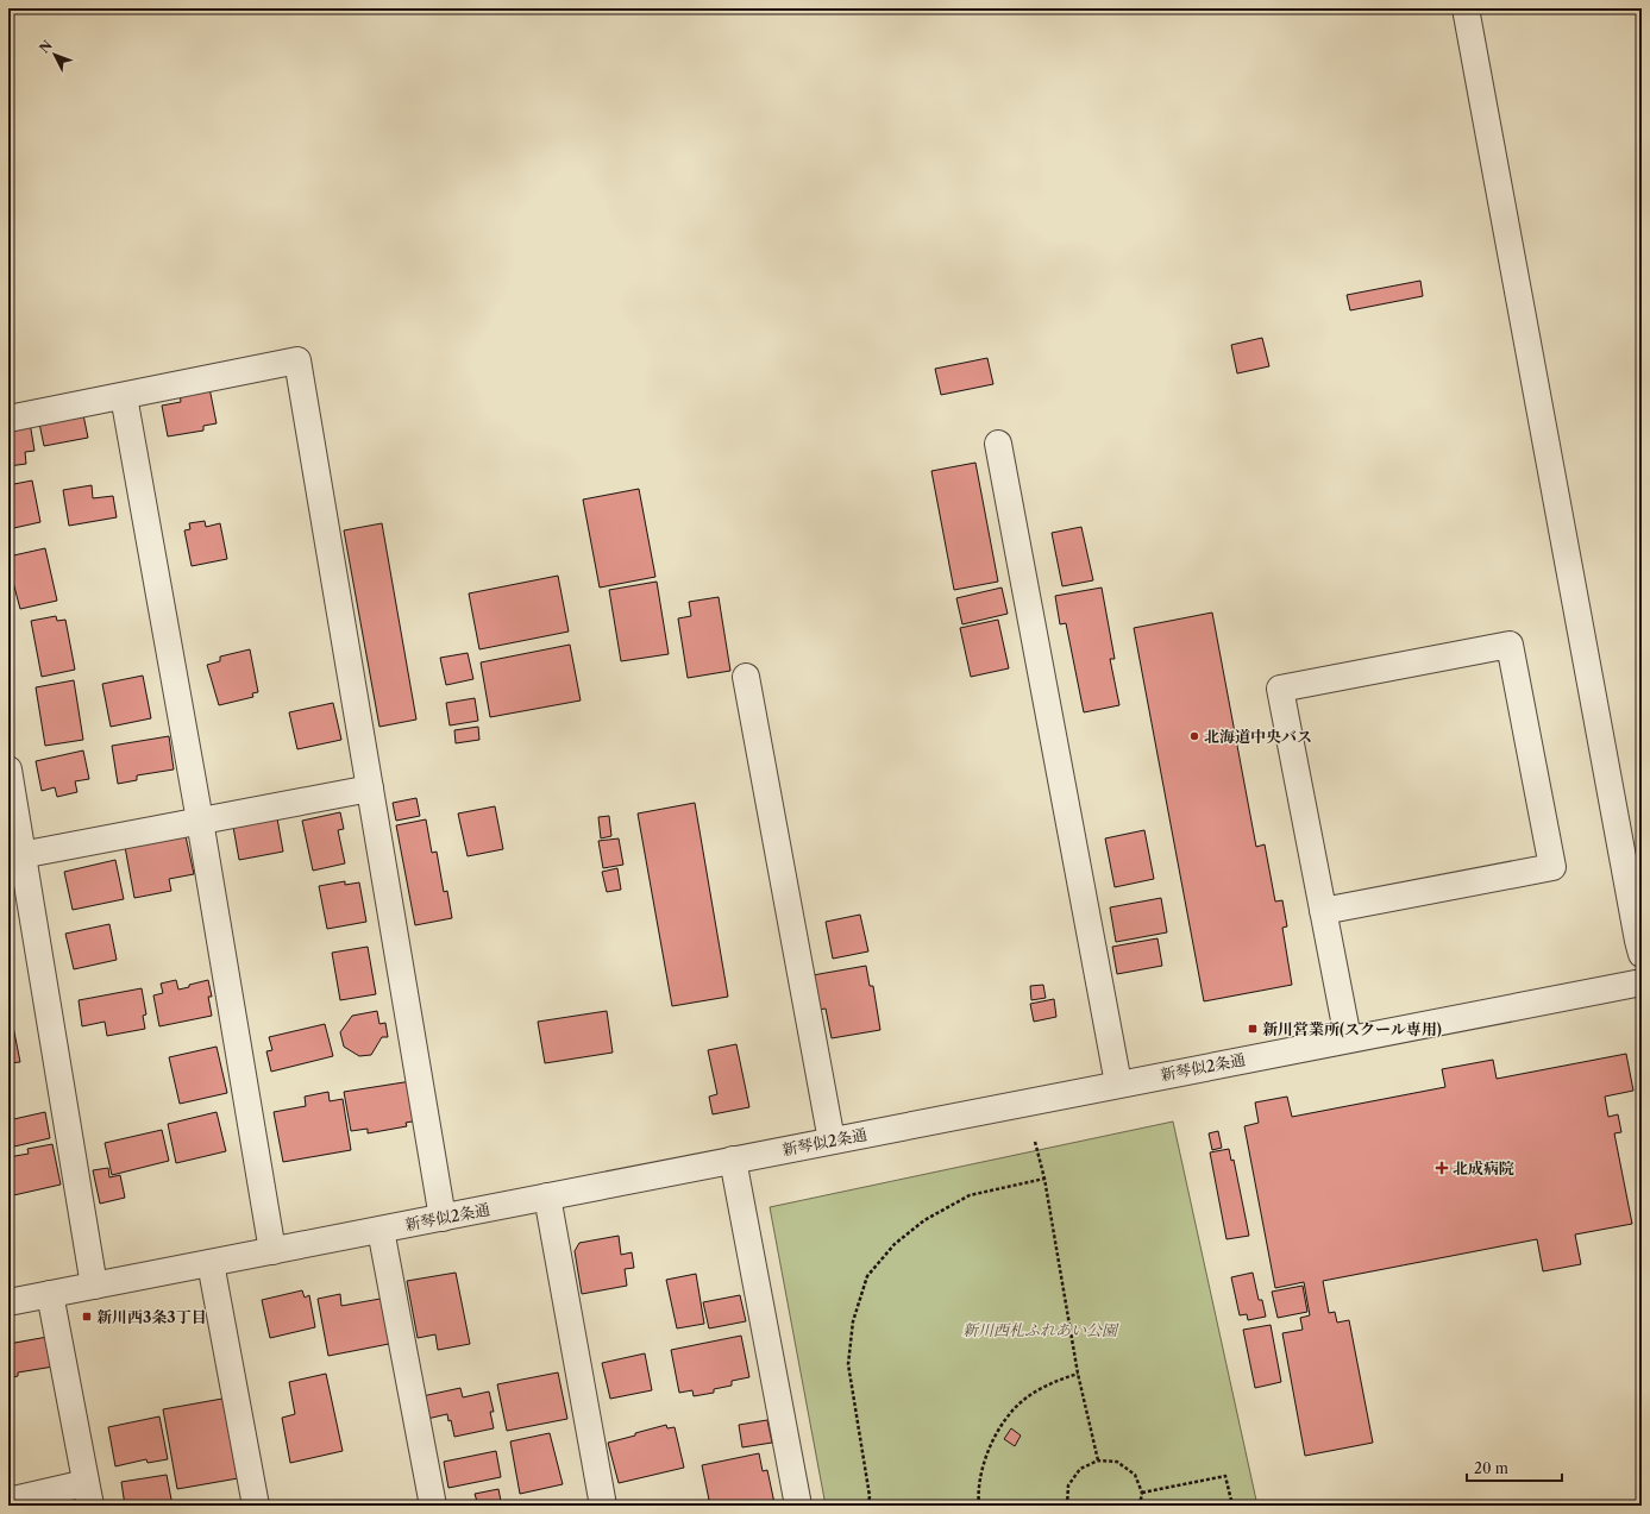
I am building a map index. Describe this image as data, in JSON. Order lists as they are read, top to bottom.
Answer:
{
  "streets": {
    "street": ["新琴似2条通"]
  },
  "parks": ["新川西札ふれあい公園"],
  "places": {
    "other": ["北海道中央バス"],
    "transit": ["新川営業所(スクール専用)", "新川西3条3丁目"],
    "health": ["北成病院"]
  },
  "scale_bar": "20 m",
  "north": "top left"
}
